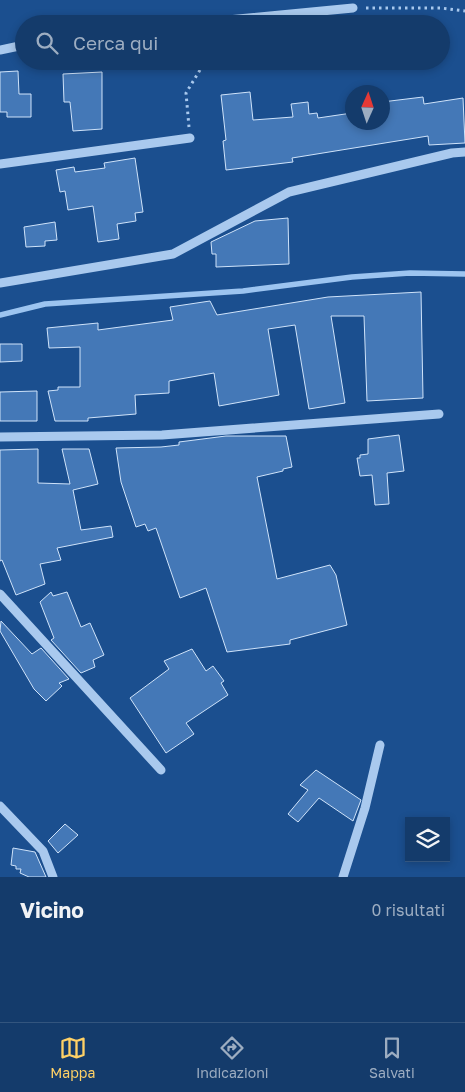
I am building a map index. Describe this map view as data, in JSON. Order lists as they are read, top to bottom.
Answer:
{
  "north": "top",
  "page": {
    "search": "Cerca qui",
    "heading": ["Vicino", "0 risultati"],
    "nav": ["Mappa", "Indicazioni", "Salvati"]
  }
}
